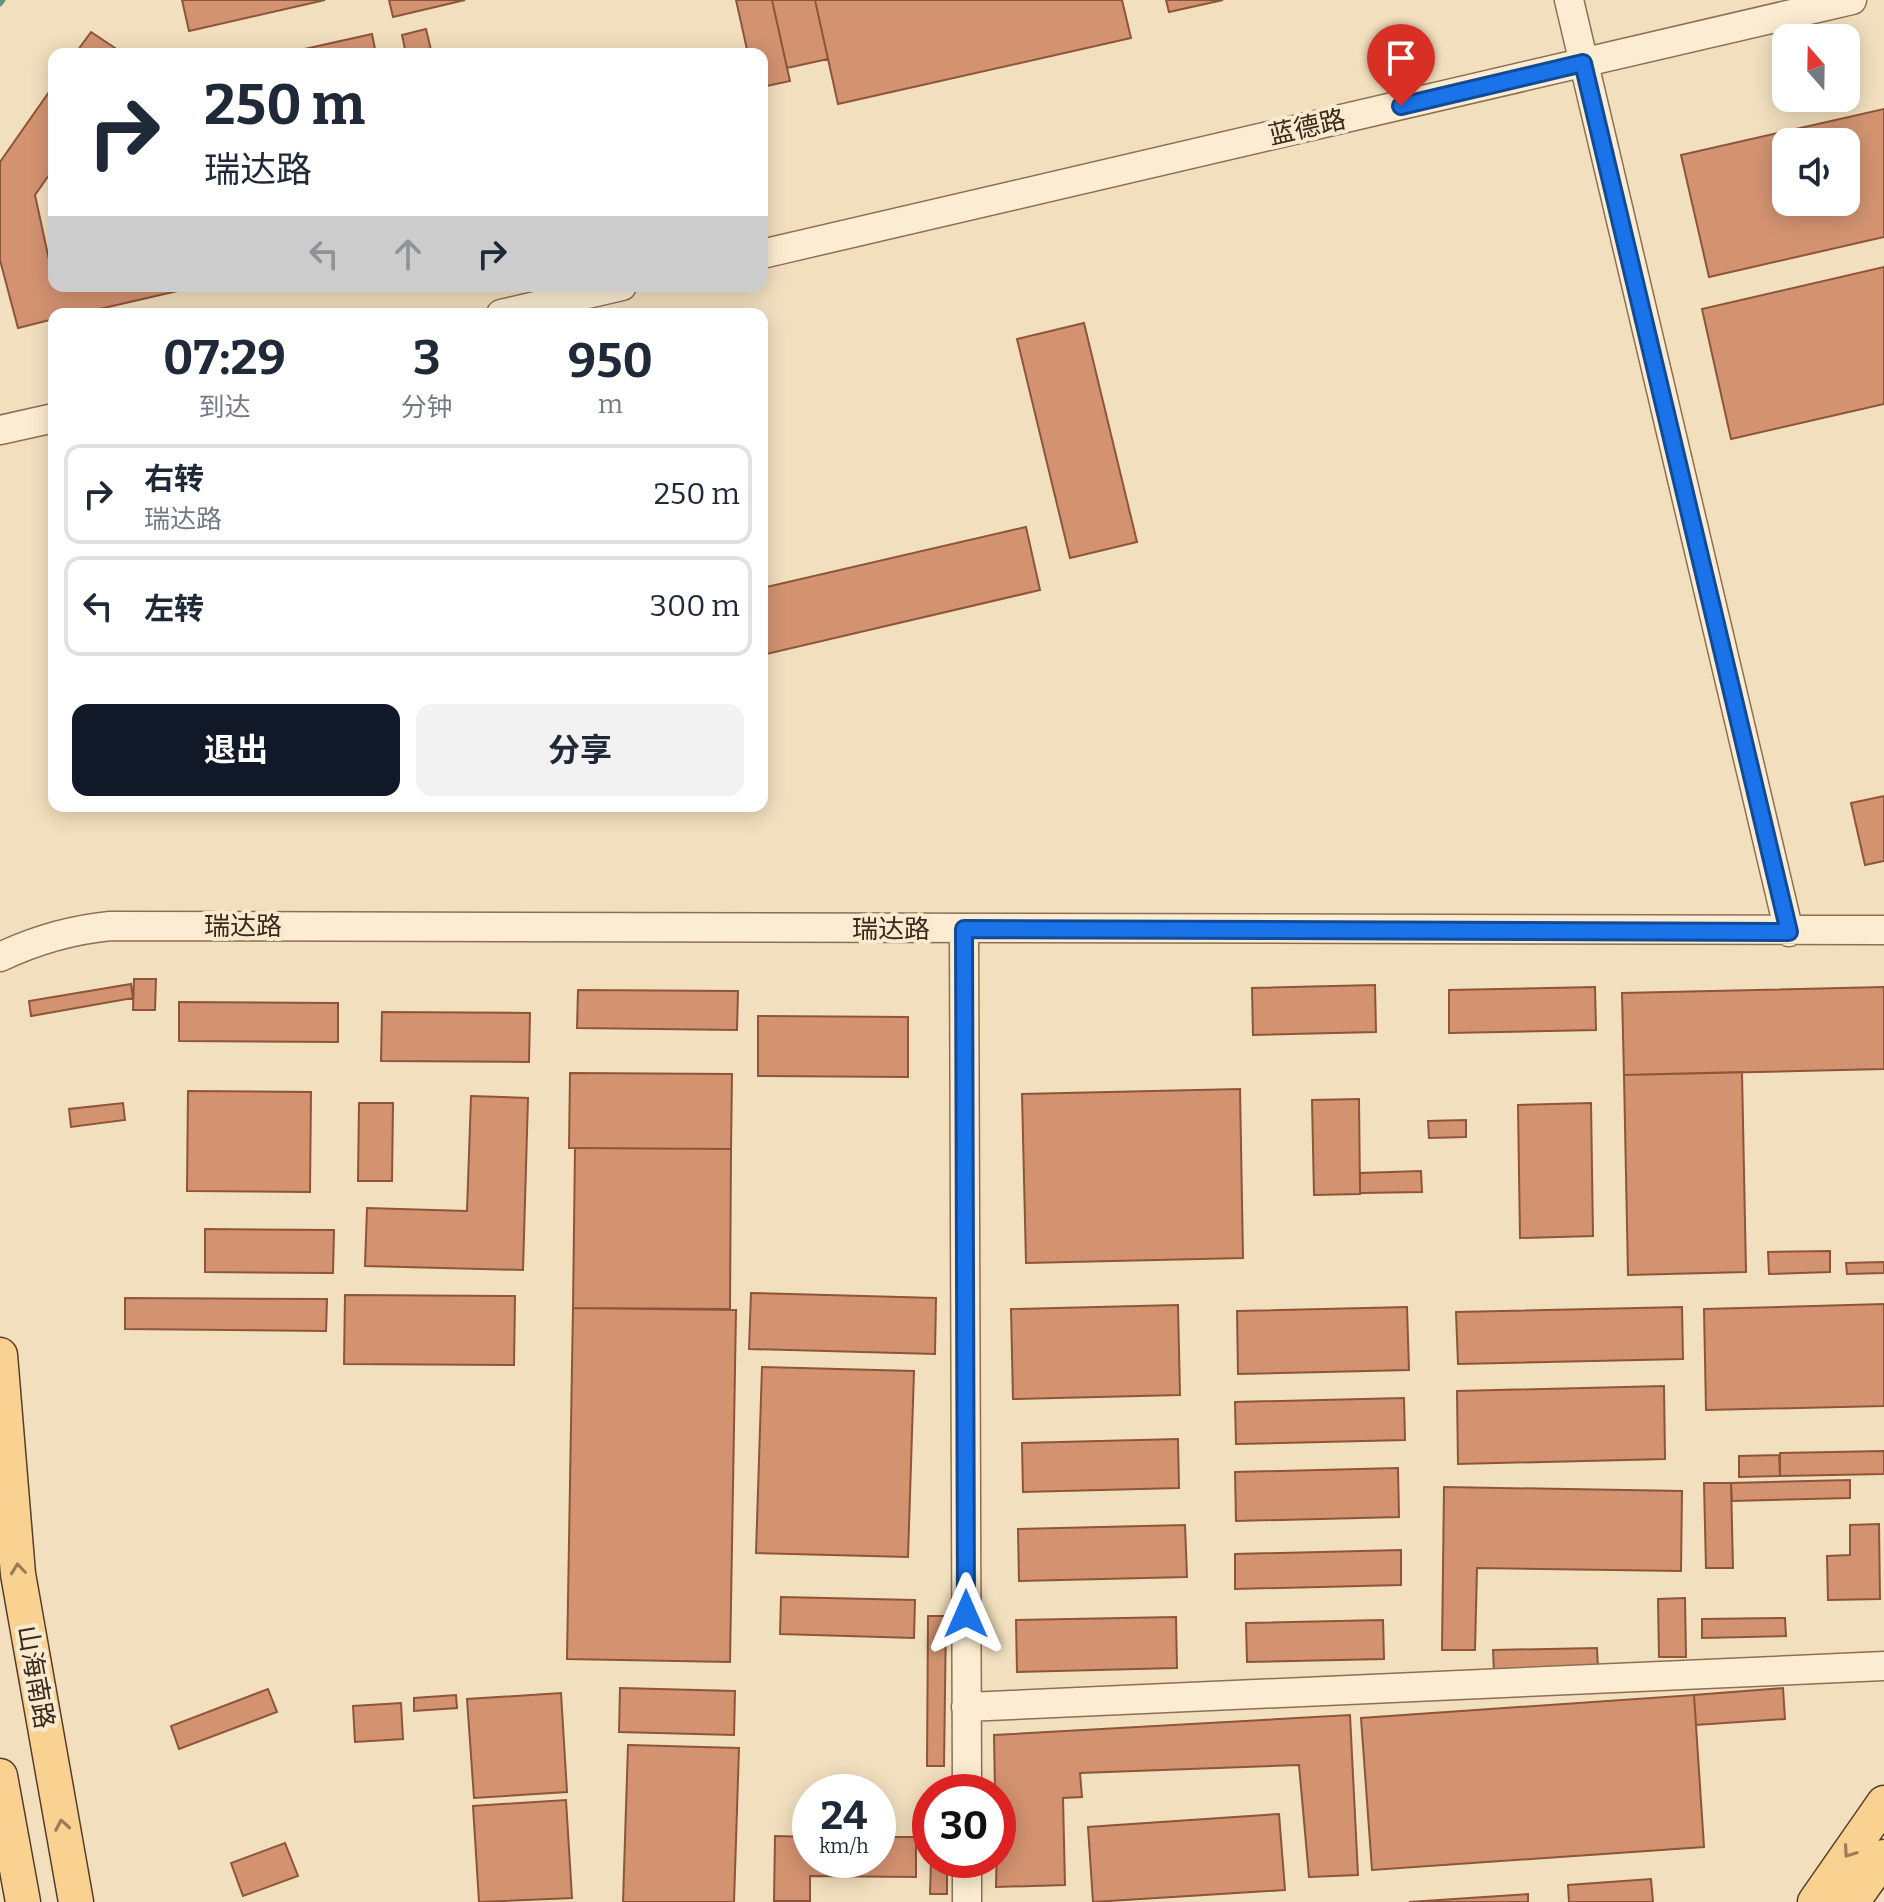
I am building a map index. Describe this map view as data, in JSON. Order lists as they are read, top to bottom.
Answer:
{
  "streets": {
    "main road": ["山海南路"],
    "street": ["蓝德路", "瑞达路"]
  },
  "one_way": ["山海南路"],
  "north": "top",
  "page": {
    "turn": ["250 m", "瑞达路"],
    "eta": [
      "07:29",
      "到达",
      "3",
      "分钟",
      "950",
      "m"
    ],
    "list": [
      {
        "name": "右转",
        "note": "瑞达路",
        "value": "250 m"
      },
      {
        "name": "左转",
        "value": "300 m"
      }
    ],
    "buttons": ["退出", "分享"],
    "speed": "24 km/h",
    "limit": "30"
  }
}
